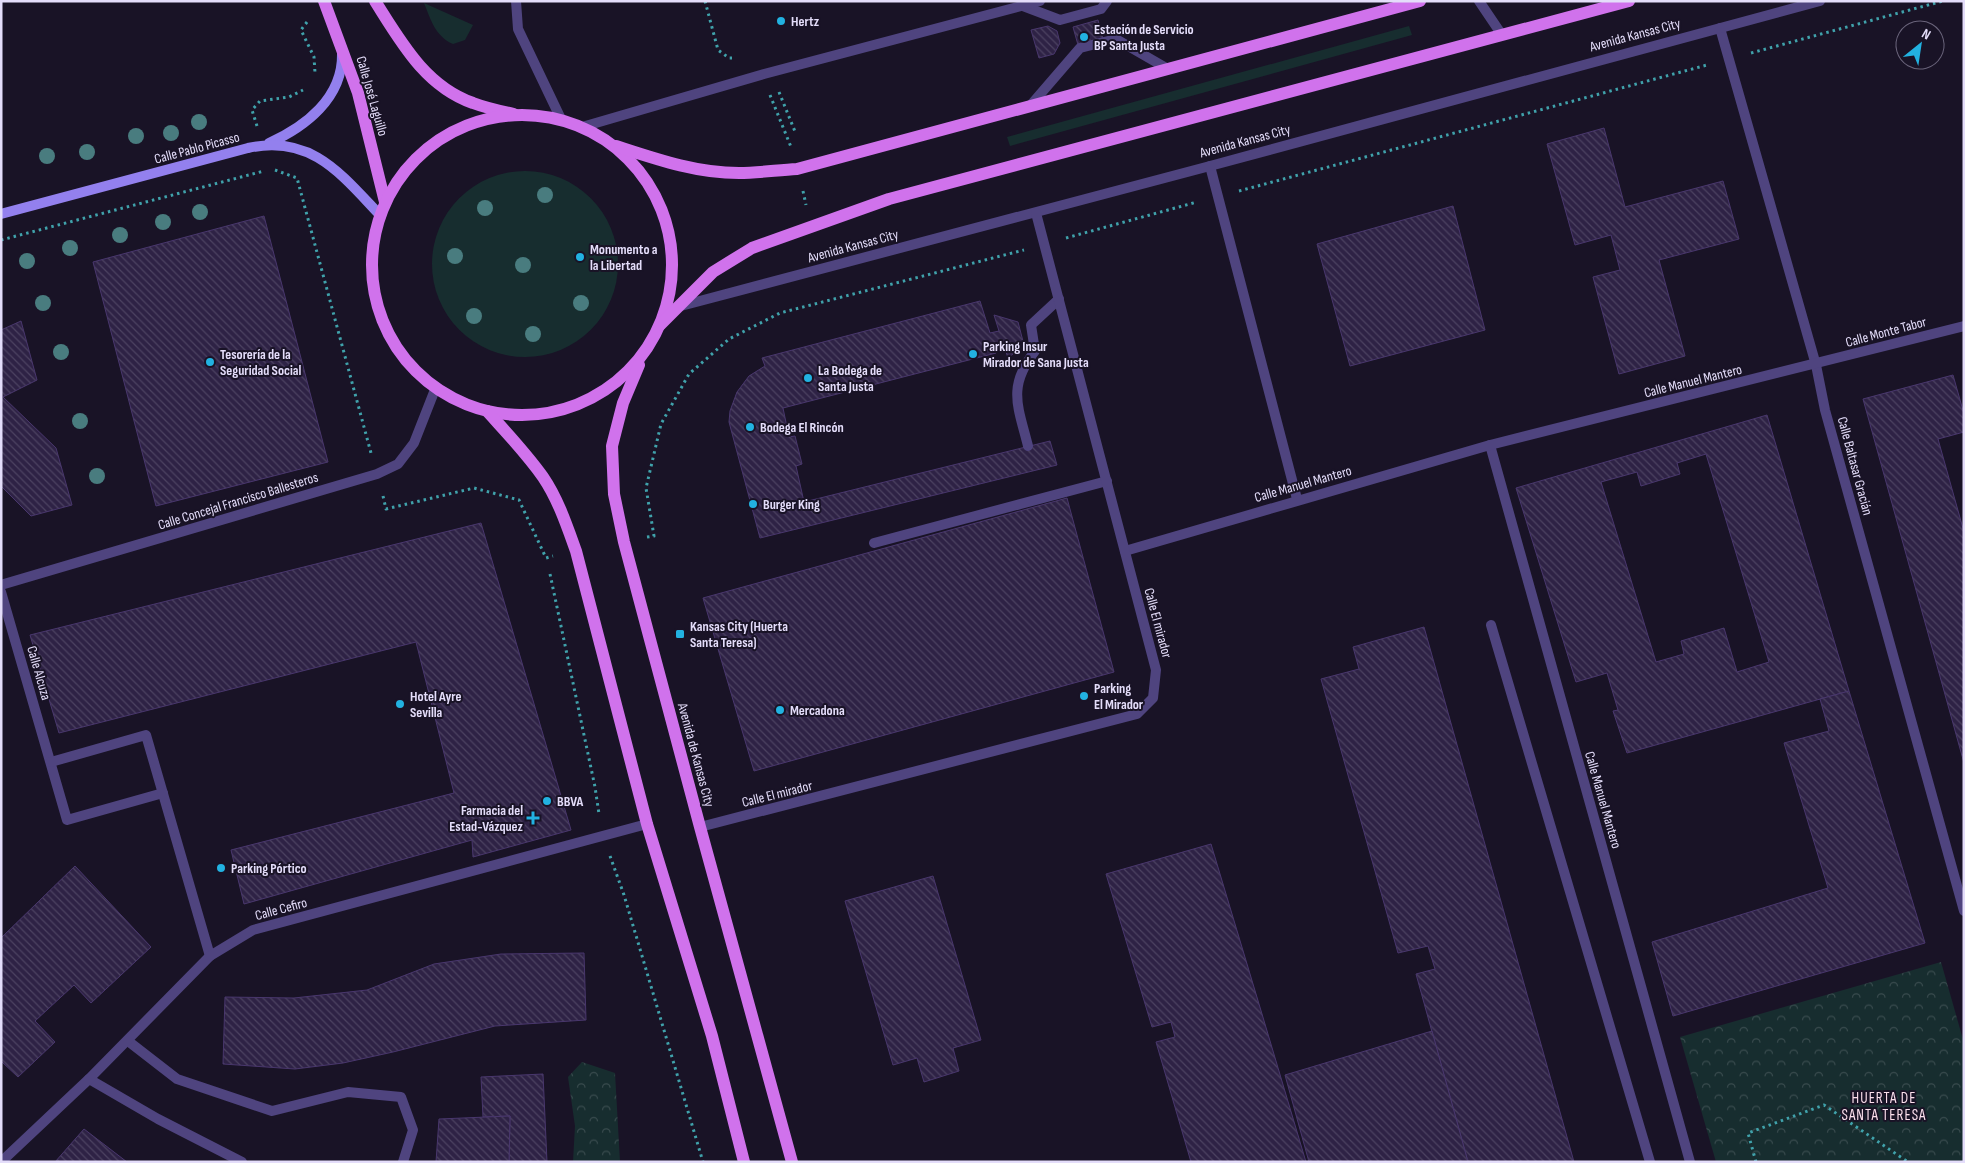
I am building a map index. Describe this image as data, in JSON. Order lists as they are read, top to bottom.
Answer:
{
  "streets": {
    "main road": [
      "Avenida Kansas City",
      "Calle José Laguillo",
      "Calle Pablo Picasso",
      "Avenida de Kansas City"
    ],
    "street": [
      "Calle Monte Tabor",
      "Calle Manuel Mantero",
      "Calle Baltasar Gracián",
      "Calle Concejal Francisco Ballesteros",
      "Calle El mirador",
      "Calle Alcuza",
      "Calle Cefiro"
    ]
  },
  "crossings": [
    ["Avenida Kansas City", "Calle Baltasar Gracián"],
    ["Avenida Kansas City", "Calle El mirador"],
    ["Calle Monte Tabor", "Calle Manuel Mantero"],
    ["Calle Monte Tabor", "Calle Baltasar Gracián"],
    ["Calle Manuel Mantero", "Calle Baltasar Gracián"],
    ["Calle Manuel Mantero", "Calle El mirador"],
    ["Calle El mirador", "Avenida de Kansas City"]
  ],
  "districts": ["HUERTA DE SANTA TERESA"],
  "places": {
    "other": [
      "Hertz",
      "Estación de Servicio BP Santa Justa",
      "Monumento a la Libertad",
      "Parking Insur Mirador de Sana Justa",
      "Tesorería de la Seguridad Social",
      "La Bodega de Santa Justa",
      "Bodega El Rincón",
      "Burger King",
      "Parking El Mirador",
      "Hotel Ayre Sevilla",
      "Mercadona",
      "BBVA",
      "Parking Pórtico"
    ],
    "transit": ["Kansas City (Huerta Santa Teresa)"],
    "health": ["Farmacia del Estad-Vázquez"]
  },
  "north": "top right"
}
